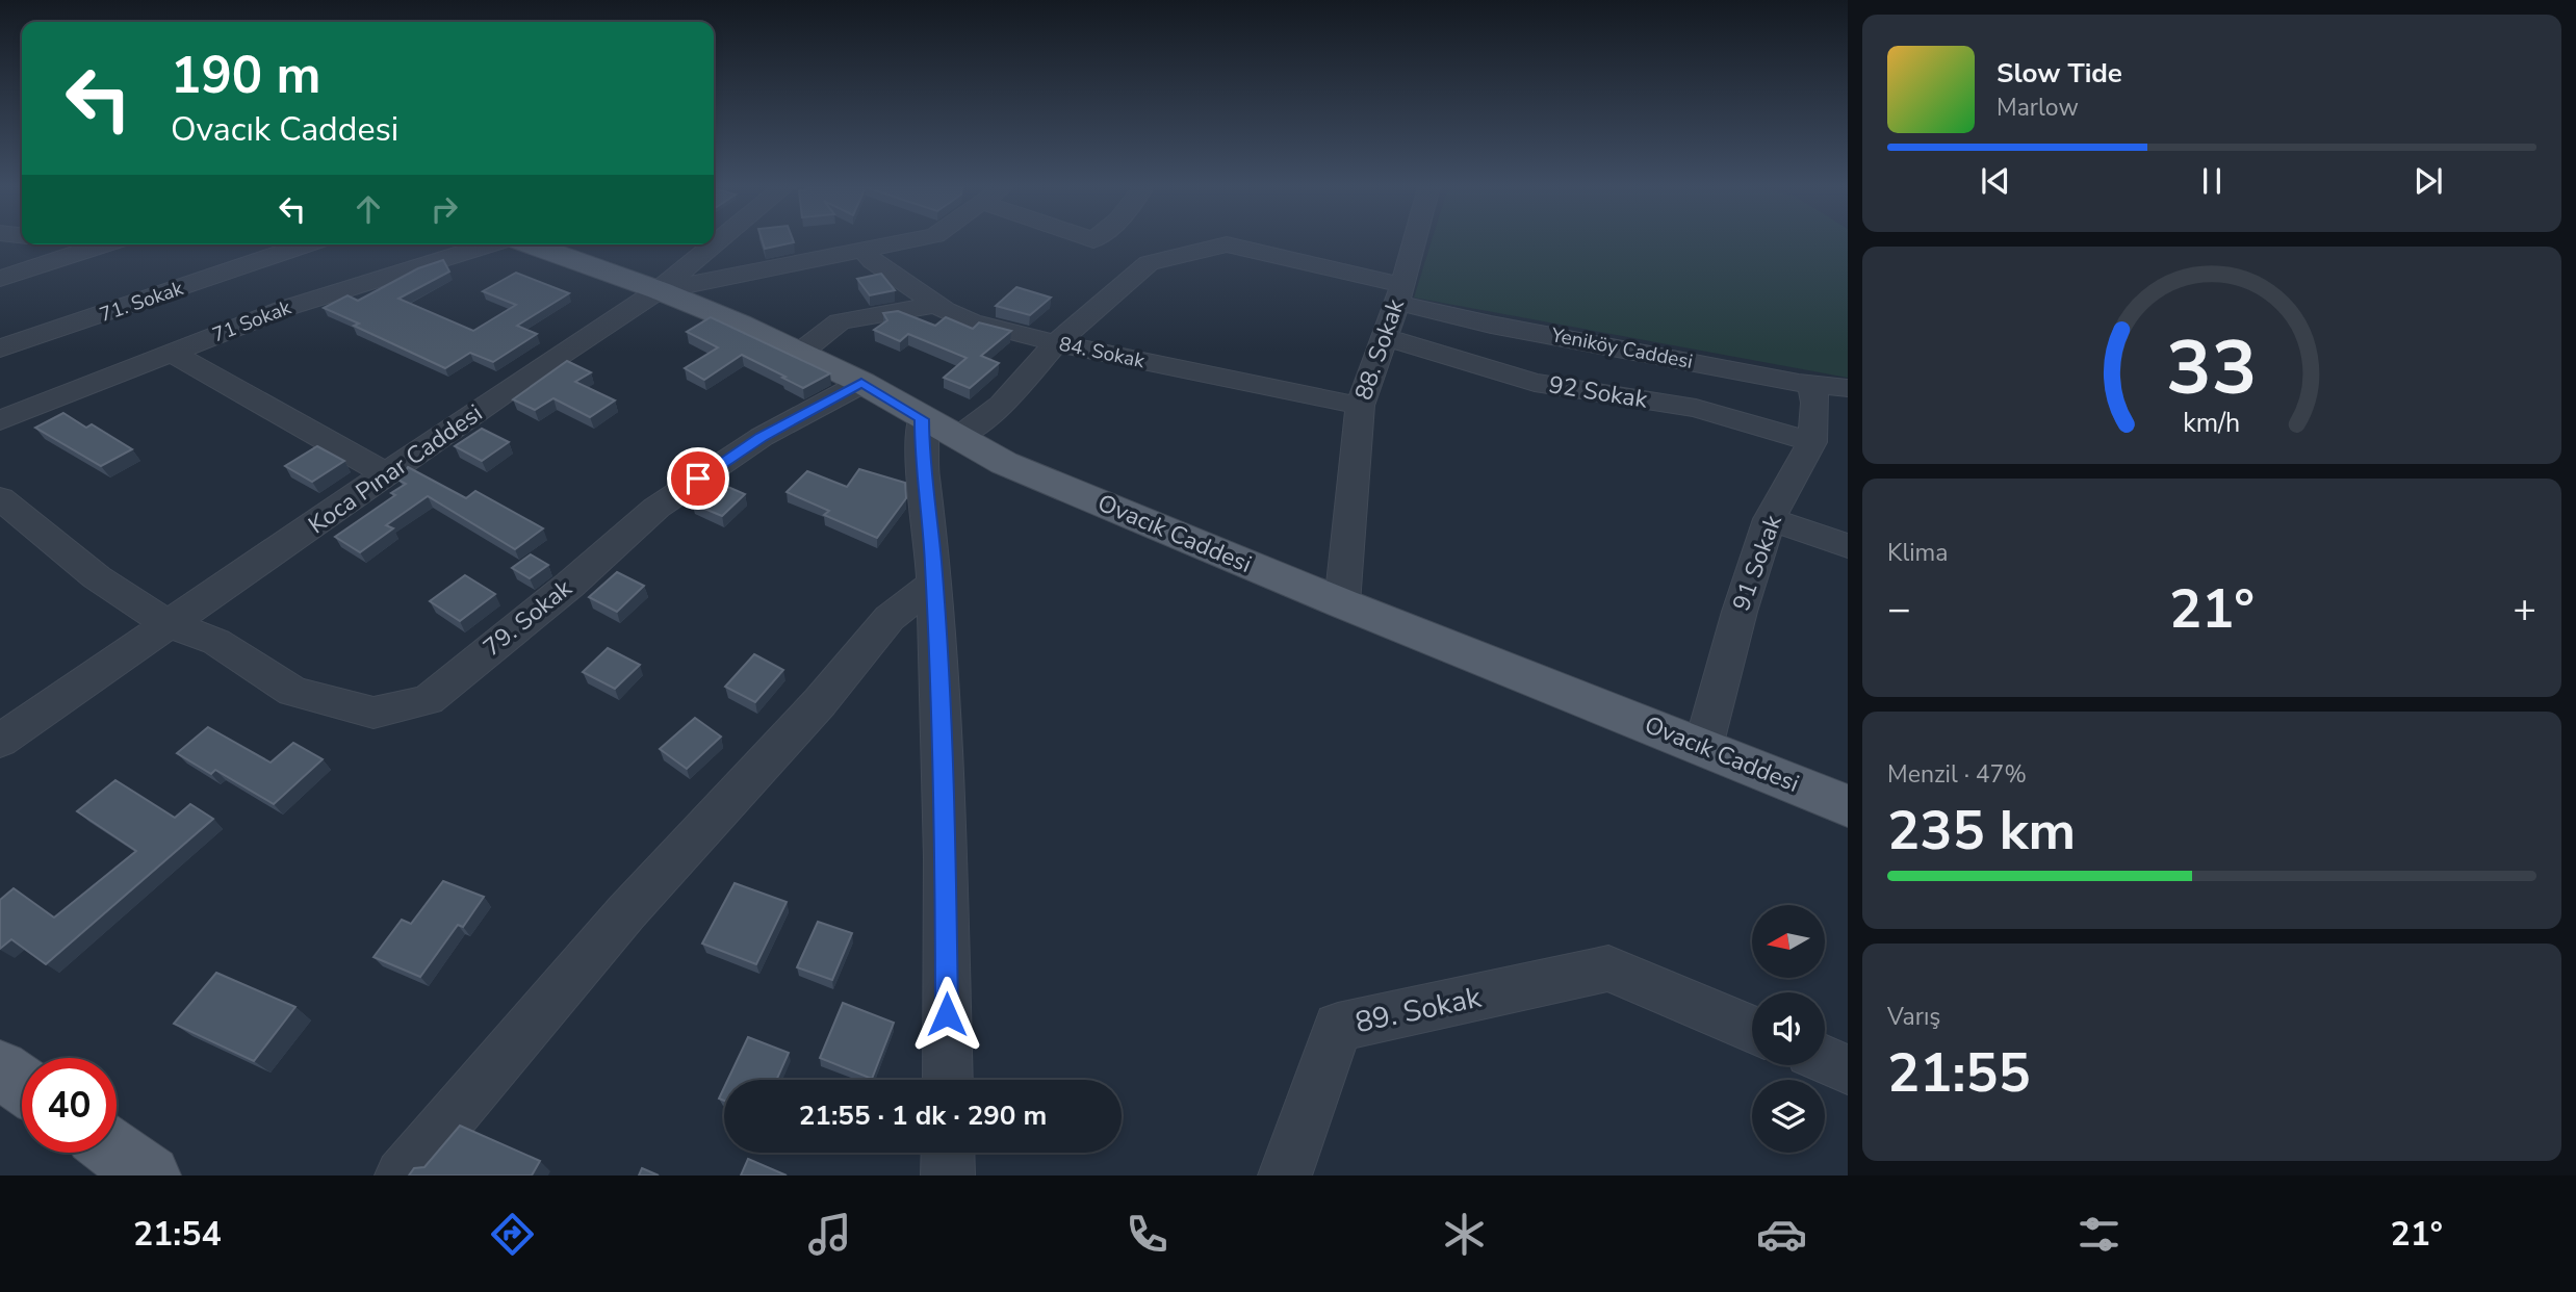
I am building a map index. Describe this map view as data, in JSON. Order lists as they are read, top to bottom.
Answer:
{
  "streets": {
    "main road": ["Ovacık Caddesi"],
    "street": [
      "71. Sokak",
      "71 Sokak",
      "Yeniköy Caddesi",
      "88. Sokak",
      "84. Sokak",
      "92 Sokak",
      "Koca Pınar Caddesi",
      "91 Sokak",
      "79. Sokak",
      "89. Sokak"
    ]
  },
  "crossings": [
    ["Yeniköy Caddesi", "88. Sokak"],
    ["Yeniköy Caddesi", "91 Sokak"],
    ["88. Sokak", "84. Sokak"],
    ["88. Sokak", "92 Sokak"],
    ["88. Sokak", "Ovacık Caddesi"],
    ["92 Sokak", "91 Sokak"],
    ["Koca Pınar Caddesi", "Ovacık Caddesi"],
    ["Koca Pınar Caddesi", "79. Sokak"],
    ["Ovacık Caddesi", "91 Sokak"],
    ["Ovacık Caddesi", "79. Sokak"]
  ],
  "north": "left",
  "page": {
    "turn": ["190 m", "Ovacık Caddesi"],
    "song": ["Slow Tide", "Marlow"],
    "tile": [
      "Klima",
      ["Menzil · 47%", "235 km"],
      ["Varış", "21:55"]
    ],
    "heat": ["−", "21°", "+"],
    "limit": "40",
    "trip": "21:55 · 1 dk · 290 m",
    "tabs": ["21:54", "21°"],
    "gauge": ["33", "km/h"]
  }
}
